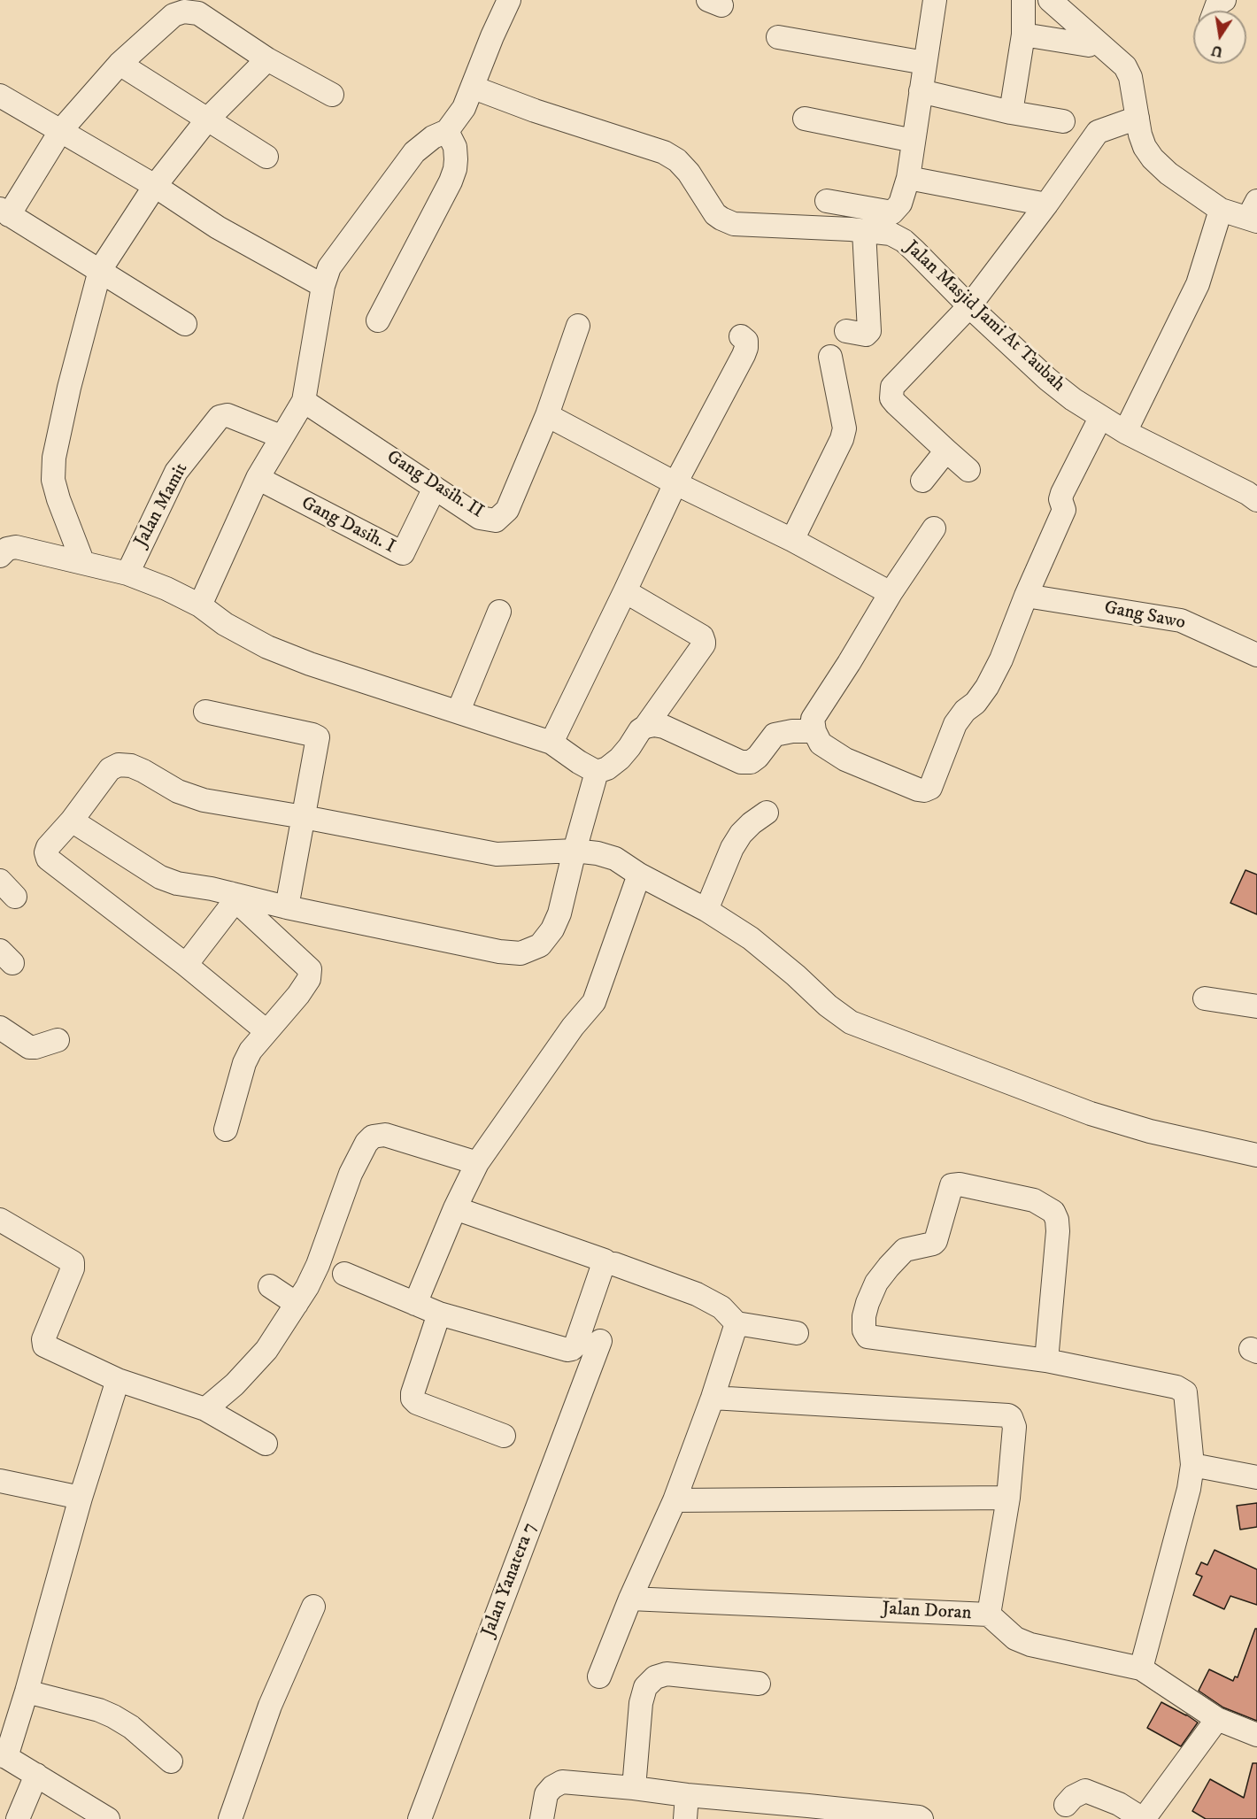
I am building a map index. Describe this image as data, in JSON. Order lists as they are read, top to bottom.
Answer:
{
  "streets": {
    "street": [
      "Jalan Masjid Jami At Taubah",
      "Gang Dasih. II",
      "Jalan Mamit",
      "Gang Dasih. I",
      "Gang Sawo",
      "Jalan Yanatera 7",
      "Jalan Doran"
    ]
  },
  "crossings": [
    ["Gang Dasih. II", "Gang Dasih. I"]
  ],
  "north": "bottom"
}
